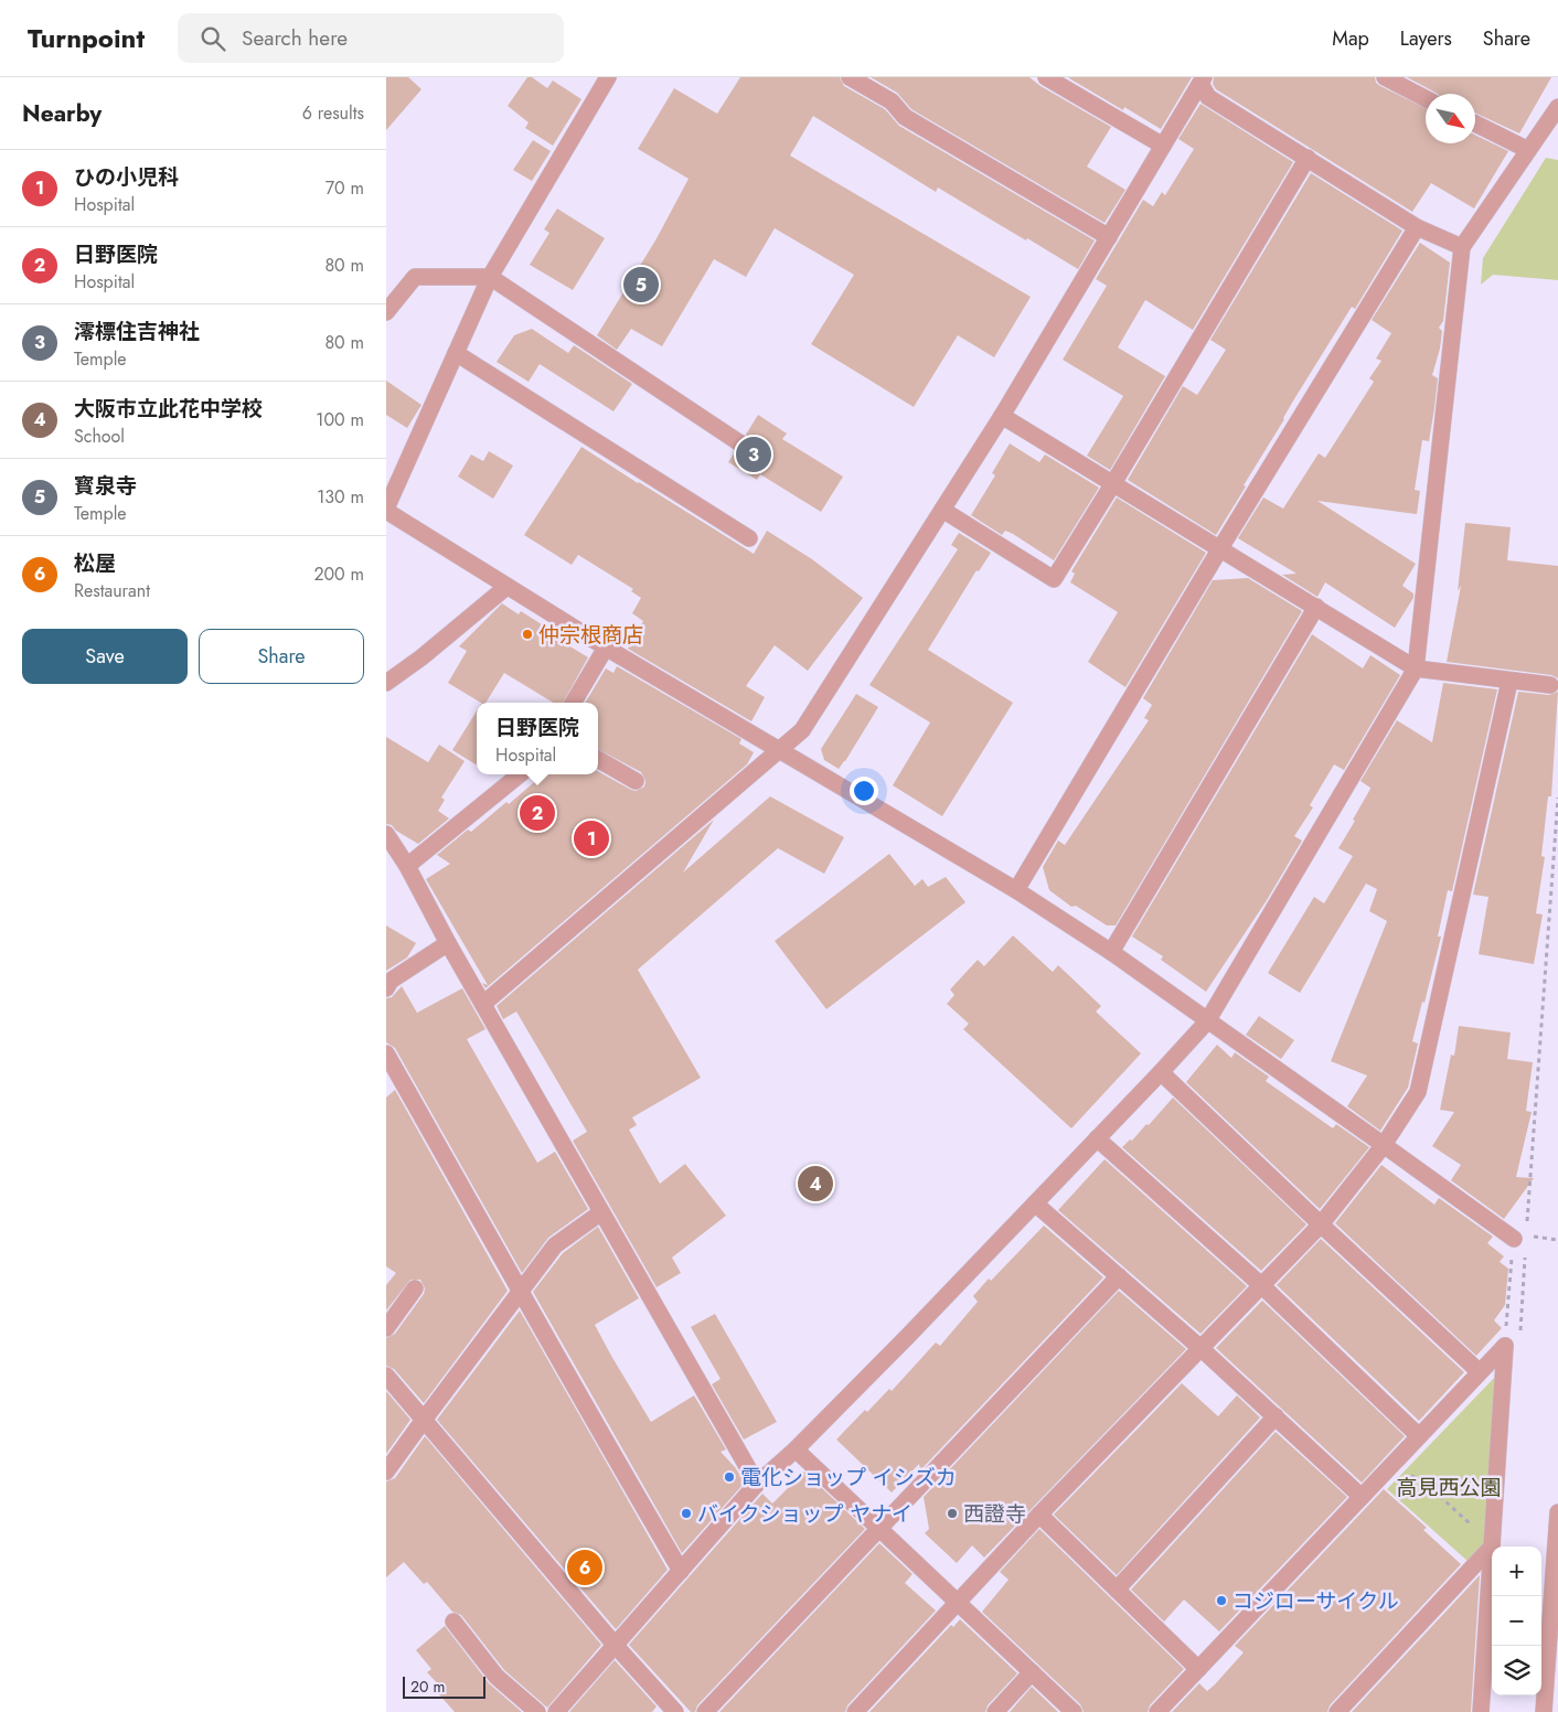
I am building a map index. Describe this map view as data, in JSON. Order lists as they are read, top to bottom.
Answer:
{
  "parks": ["高見西公園"],
  "places": [
    "仲宗根商店",
    "電化ショップ イシズカ",
    "バイクショップ ヤナイ",
    "西證寺",
    "コジローサイクル"
  ],
  "scale_bar": "20 m",
  "north": "bottom right",
  "page": {
    "header": "Turnpoint",
    "search": "Search here",
    "nav": ["Map", "Layers", "Share"],
    "heading": ["Nearby", "6 results"],
    "list": [
      {
        "mark": "1",
        "name": "ひの小児科",
        "note": "Hospital",
        "value": "70 m"
      },
      {
        "mark": "2",
        "name": "日野医院",
        "note": "Hospital",
        "value": "80 m"
      },
      {
        "mark": "3",
        "name": "澪標住吉神社",
        "note": "Temple",
        "value": "80 m"
      },
      {
        "mark": "4",
        "name": "大阪市立此花中学校",
        "note": "School",
        "value": "100 m"
      },
      {
        "mark": "5",
        "name": "寳泉寺",
        "note": "Temple",
        "value": "130 m"
      },
      {
        "mark": "6",
        "name": "松屋",
        "note": "Restaurant",
        "value": "200 m"
      }
    ],
    "pins": [
      "5",
      "3",
      "2",
      "1",
      "4",
      "6"
    ],
    "buttons": ["Save", "Share"],
    "popup": ["日野医院", "Hospital"],
    "map_buttons": ["+", "−"],
    "scale": "20 m"
  }
}
